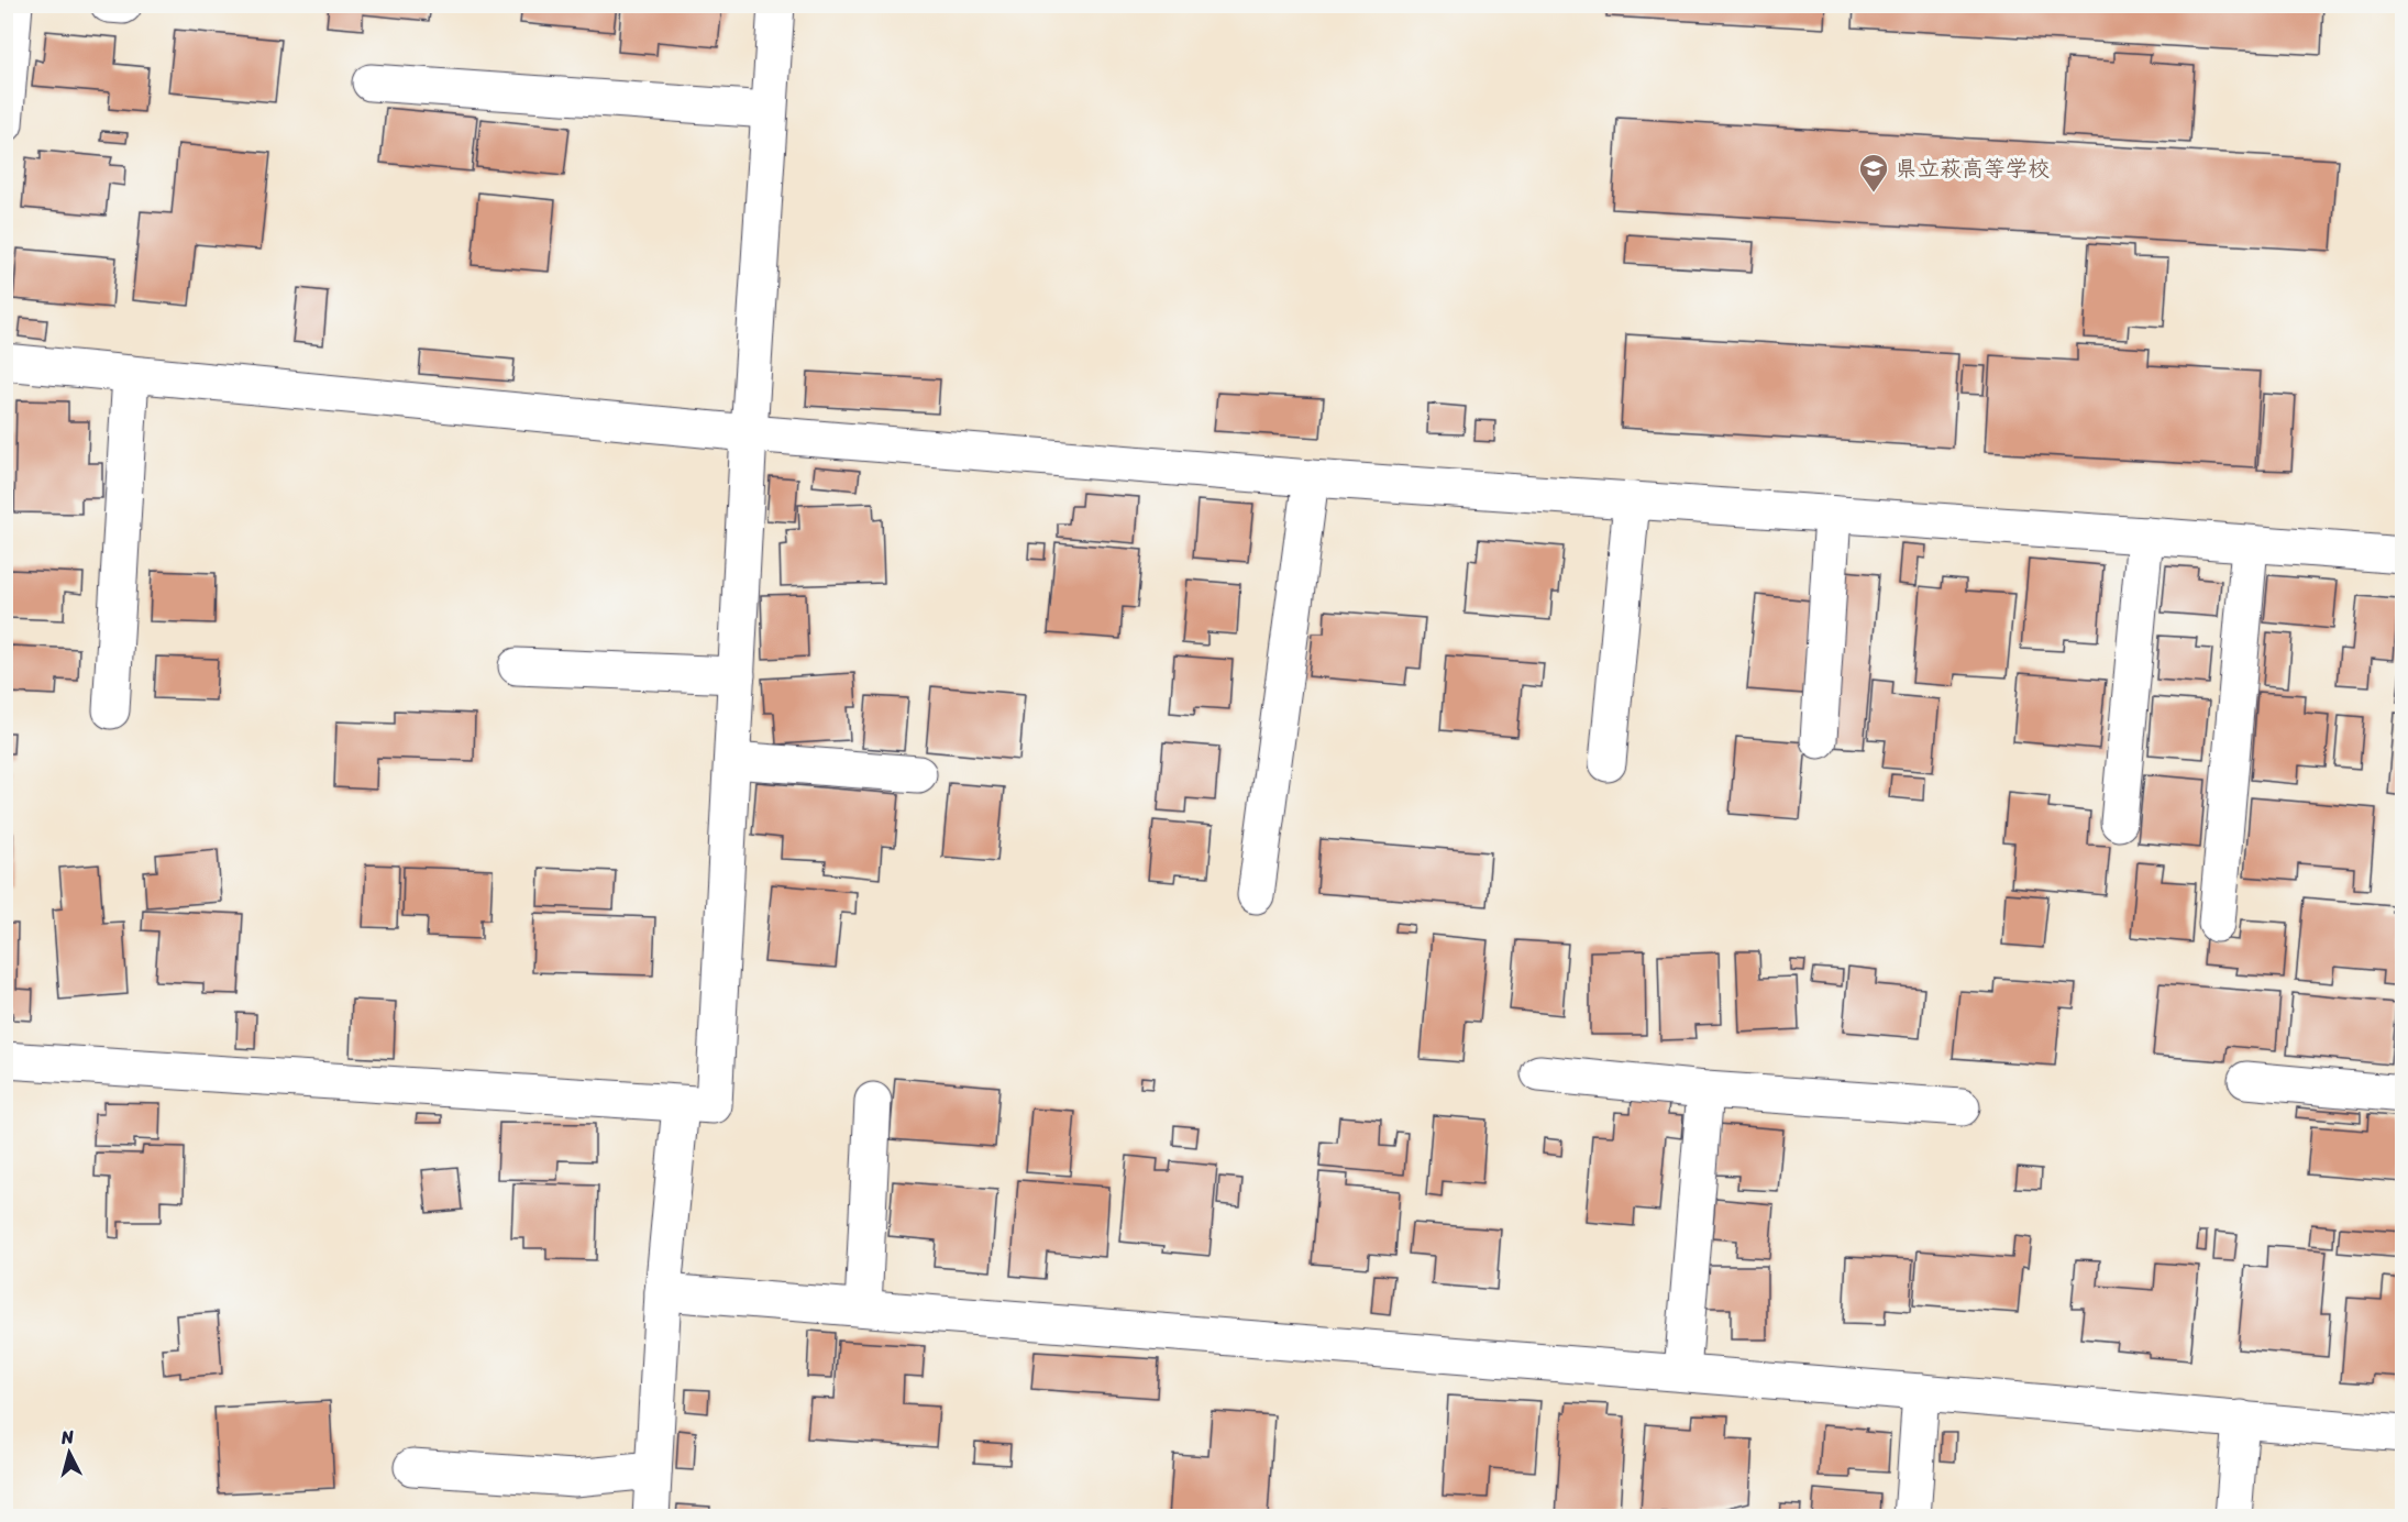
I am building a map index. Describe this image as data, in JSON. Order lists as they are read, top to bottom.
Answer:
{
  "places": {
    "school or university": ["県立萩高等学校"]
  },
  "north": "top"
}
